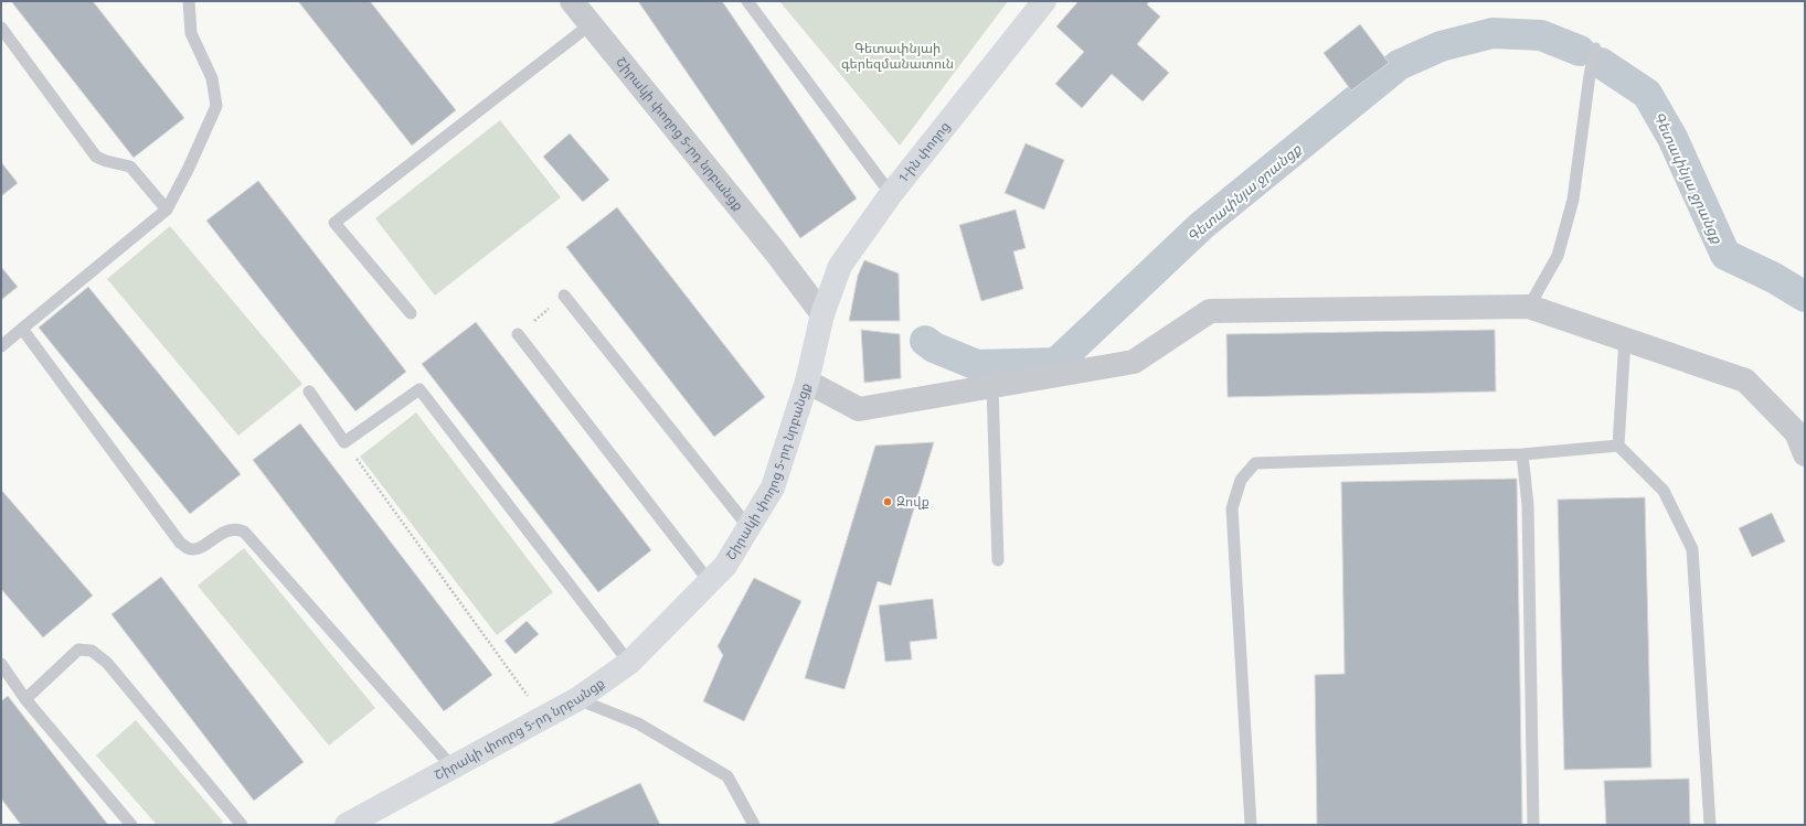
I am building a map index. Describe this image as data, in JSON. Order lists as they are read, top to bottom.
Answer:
{
  "streets": {
    "main road": ["Շիրակի փողոց 5-րդ նրբանցք", "1-ին փողոց"]
  },
  "crossings": [
    ["Շիրակի փողոց 5-րդ նրբանցք", "1-ին փողոց"]
  ],
  "water": ["Գետափնյա ջրանցք"],
  "parks": ["Գետափնյաի գերեզմանատուն"],
  "places": ["Զովք"]
}
